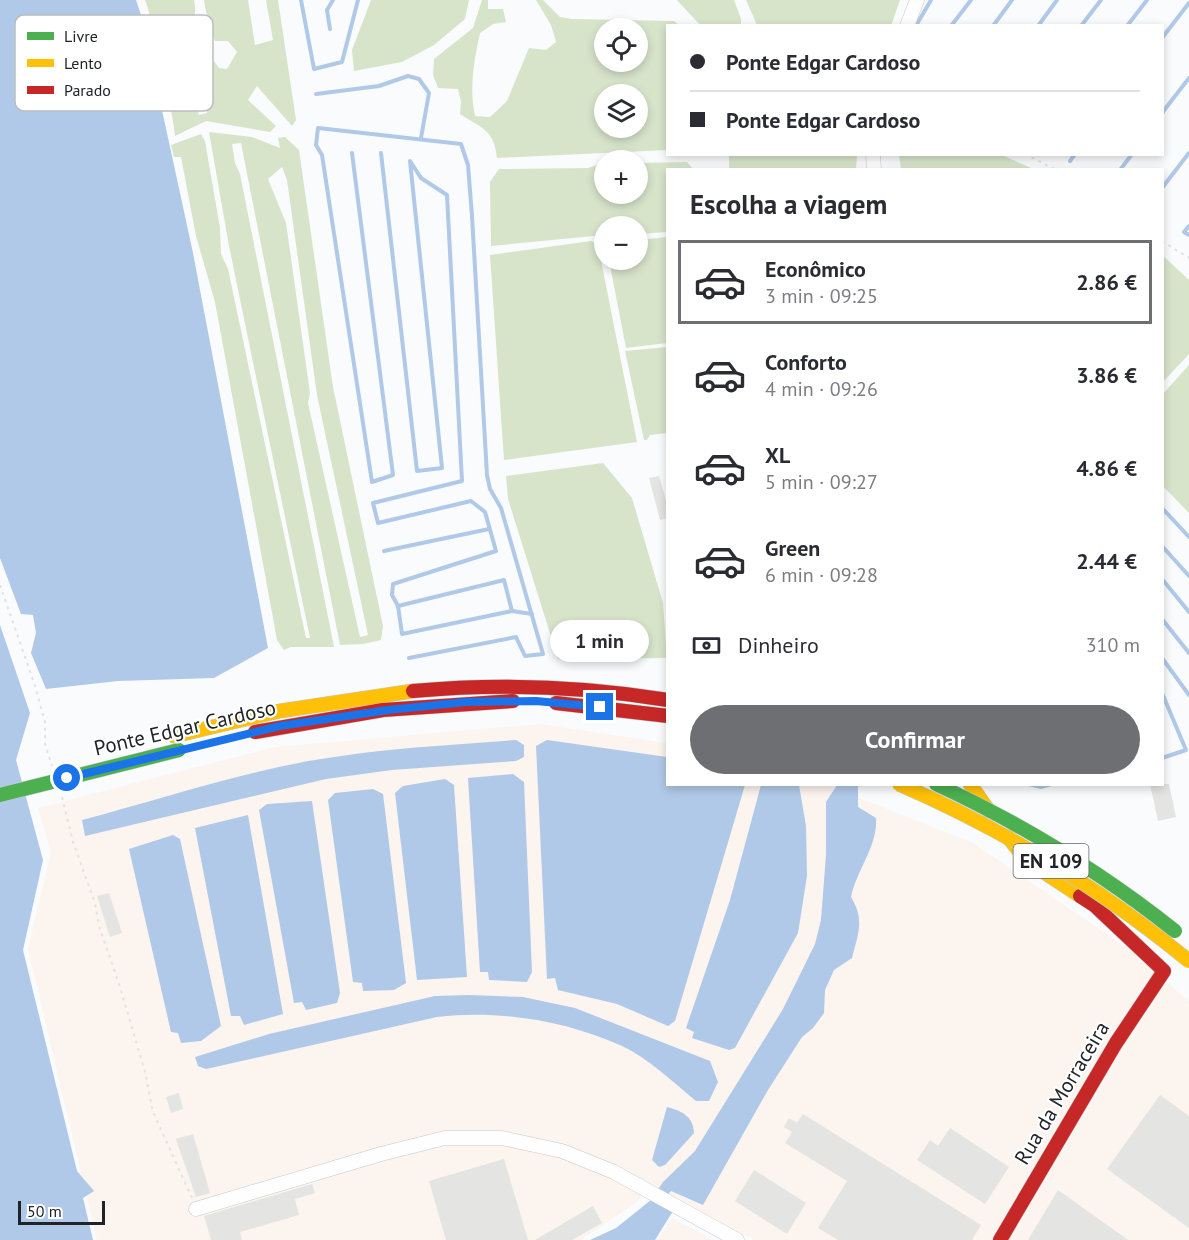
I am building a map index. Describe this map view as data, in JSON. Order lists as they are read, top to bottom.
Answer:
{
  "streets": {
    "main road": ["Ponte Edgar Cardoso", "EN 109", "Rua da Morraceira"]
  },
  "legend": ["Livre", "Lento", "Parado"],
  "scale_bar": "50 m",
  "page": {
    "map_buttons": ["+", "−"],
    "banner": ["Ponte Edgar Cardoso", "Ponte Edgar Cardoso"],
    "heading": "Escolha a viagem",
    "list": [
      {
        "name": "Econômico",
        "note": "3 min · 09:25",
        "value": "2.86 €"
      },
      {
        "name": "Conforto",
        "note": "4 min · 09:26",
        "value": "3.86 €"
      },
      {
        "name": "XL",
        "note": "5 min · 09:27",
        "value": "4.86 €"
      },
      {
        "name": "Green",
        "note": "6 min · 09:28",
        "value": "2.44 €"
      }
    ],
    "pay": ["Dinheiro", "310 m"],
    "bubble": "1 min",
    "buttons": "Confirmar",
    "scale": "50 m"
  }
}
